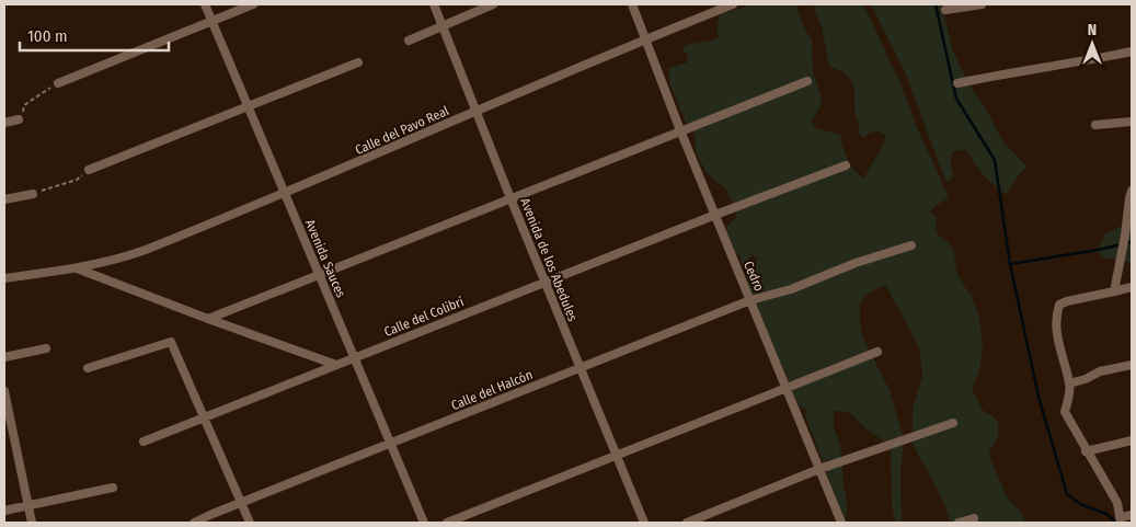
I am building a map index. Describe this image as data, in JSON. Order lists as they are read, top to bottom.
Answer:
{
  "streets": {
    "street": [
      "Calle del Pavo Real",
      "Avenida Sauces",
      "Avenida de los Abedules",
      "Cedro",
      "Calle del Colibrí",
      "Calle del Halcón"
    ]
  },
  "crossings": [
    ["Calle del Pavo Real", "Avenida Sauces"],
    ["Calle del Pavo Real", "Avenida de los Abedules"],
    ["Calle del Pavo Real", "Cedro"],
    ["Avenida Sauces", "Calle del Colibrí"],
    ["Avenida Sauces", "Calle del Halcón"],
    ["Avenida de los Abedules", "Calle del Colibrí"],
    ["Avenida de los Abedules", "Calle del Halcón"],
    ["Cedro", "Calle del Colibrí"],
    ["Cedro", "Calle del Halcón"]
  ],
  "scale_bar": "100 m",
  "north": "top"
}
